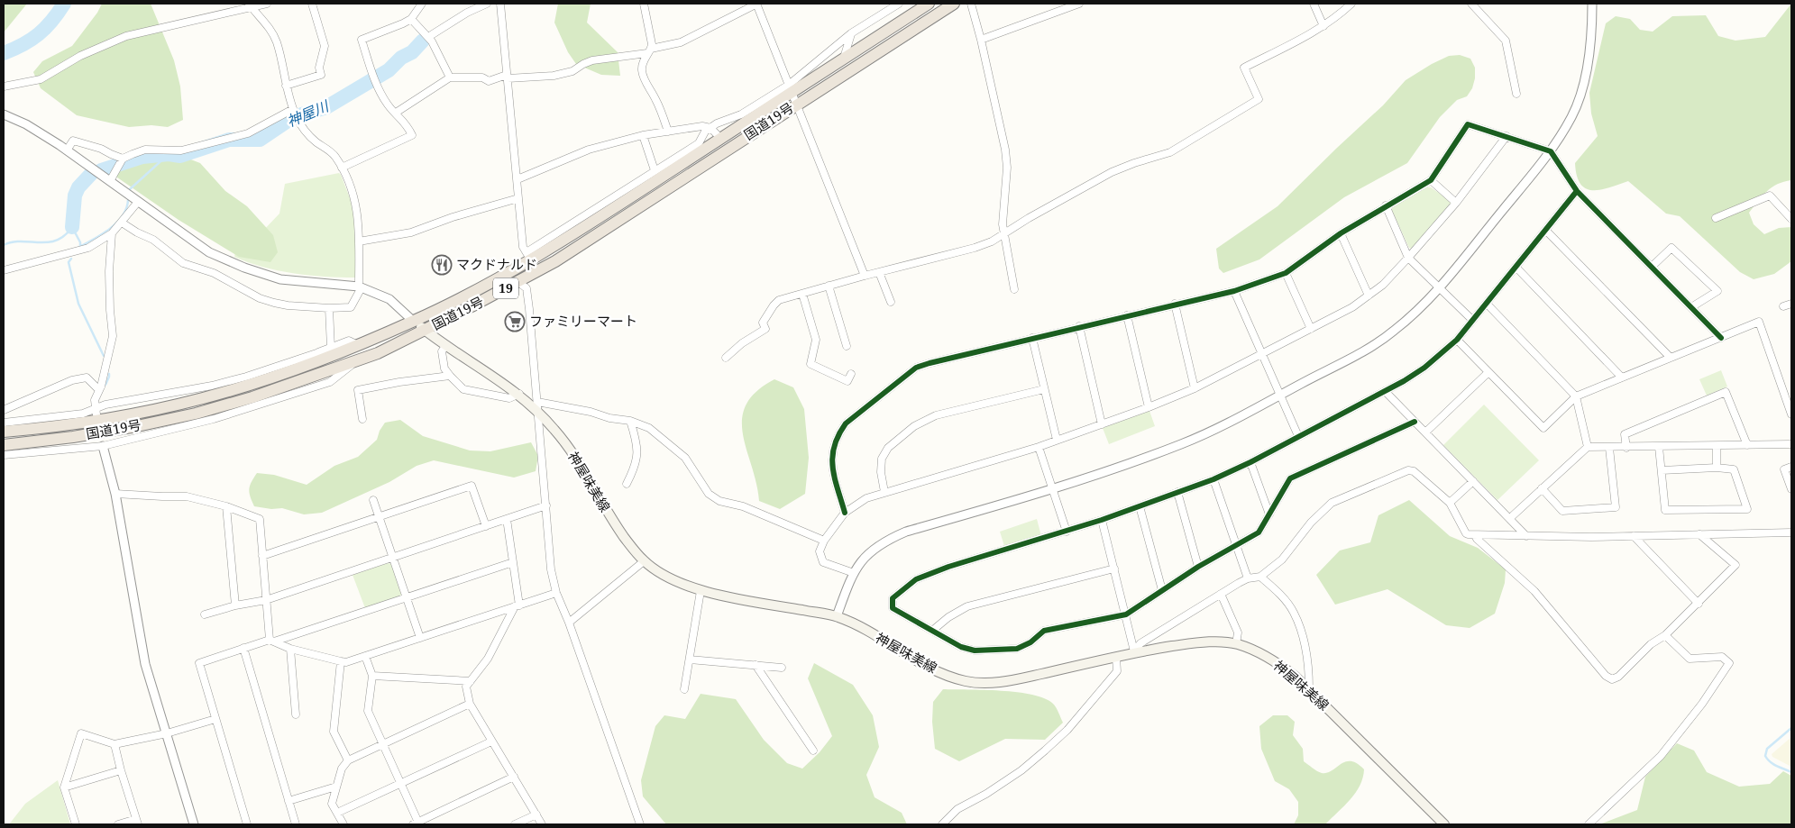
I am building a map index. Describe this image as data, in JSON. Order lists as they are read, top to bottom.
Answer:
{
  "streets": {
    "highway": ["国道19号", "19"],
    "main road": ["神屋味美線"]
  },
  "crossings": [
    ["国道19号", "神屋味美線"]
  ],
  "water": ["神屋川"],
  "places": {
    "restaurant": ["マクドナルド"],
    "supermarket": ["ファミリーマート"]
  }
}
